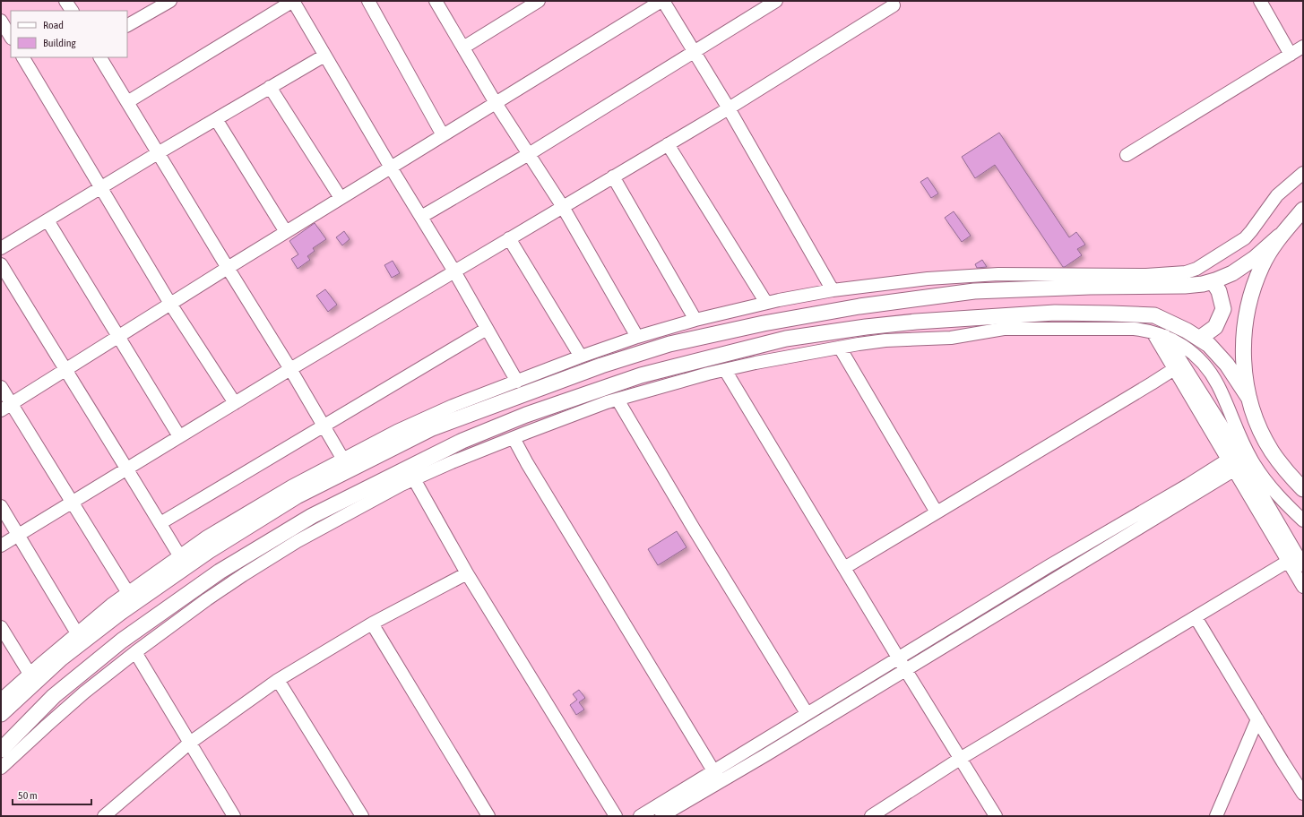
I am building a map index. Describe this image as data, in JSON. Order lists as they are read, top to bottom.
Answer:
{
  "legend": ["Road", "Building"],
  "scale_bar": "50 m"
}
